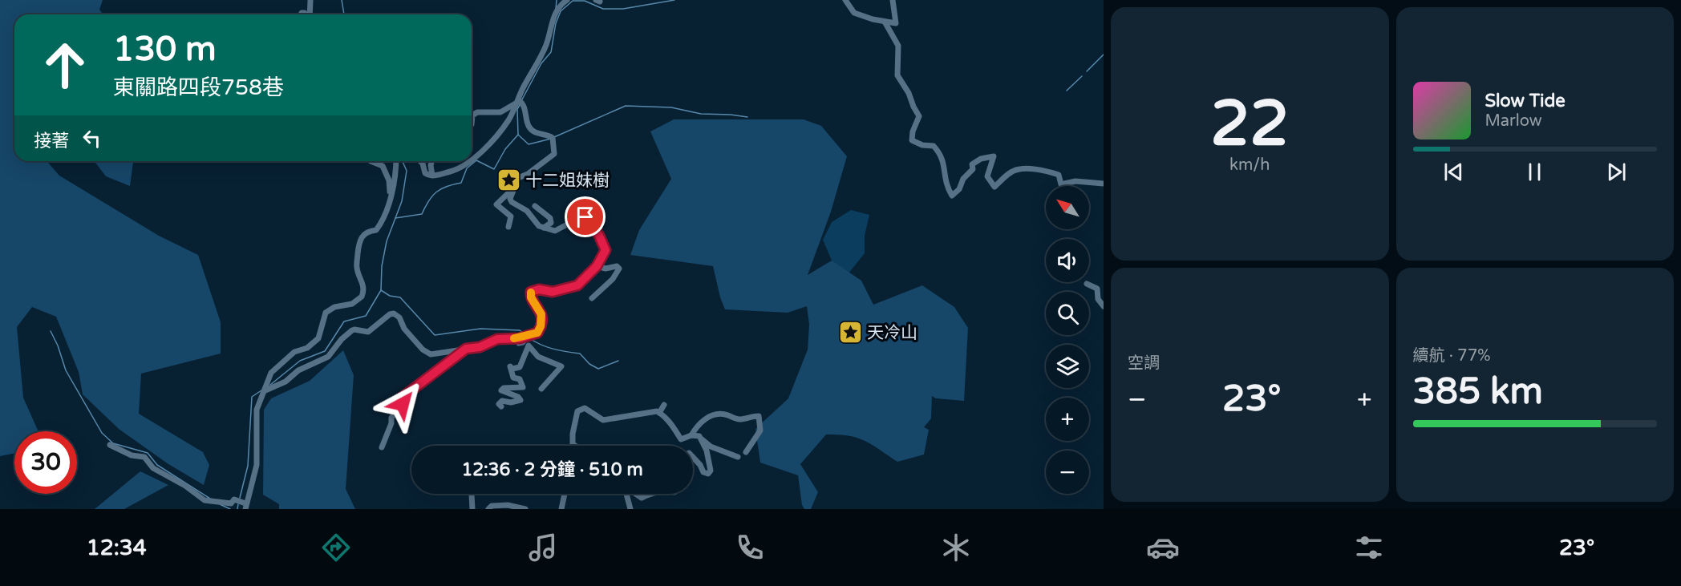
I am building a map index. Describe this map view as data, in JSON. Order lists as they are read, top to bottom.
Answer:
{
  "places": {
    "place": ["十二姐妹樹", "天冷山"]
  },
  "north": "top left",
  "page": {
    "tile": [
      ["22", "km/h"],
      "空調",
      ["續航 · 77%", "385 km"]
    ],
    "turn": ["130 m", "東關路四段758巷"],
    "song": ["Slow Tide", "Marlow"],
    "then": "接著",
    "map_buttons": ["+", "−"],
    "heat": ["−", "23°", "+"],
    "limit": "30",
    "trip": "12:36 · 2 分鐘 · 510 m",
    "tabs": ["12:34", "23°"]
  }
}
